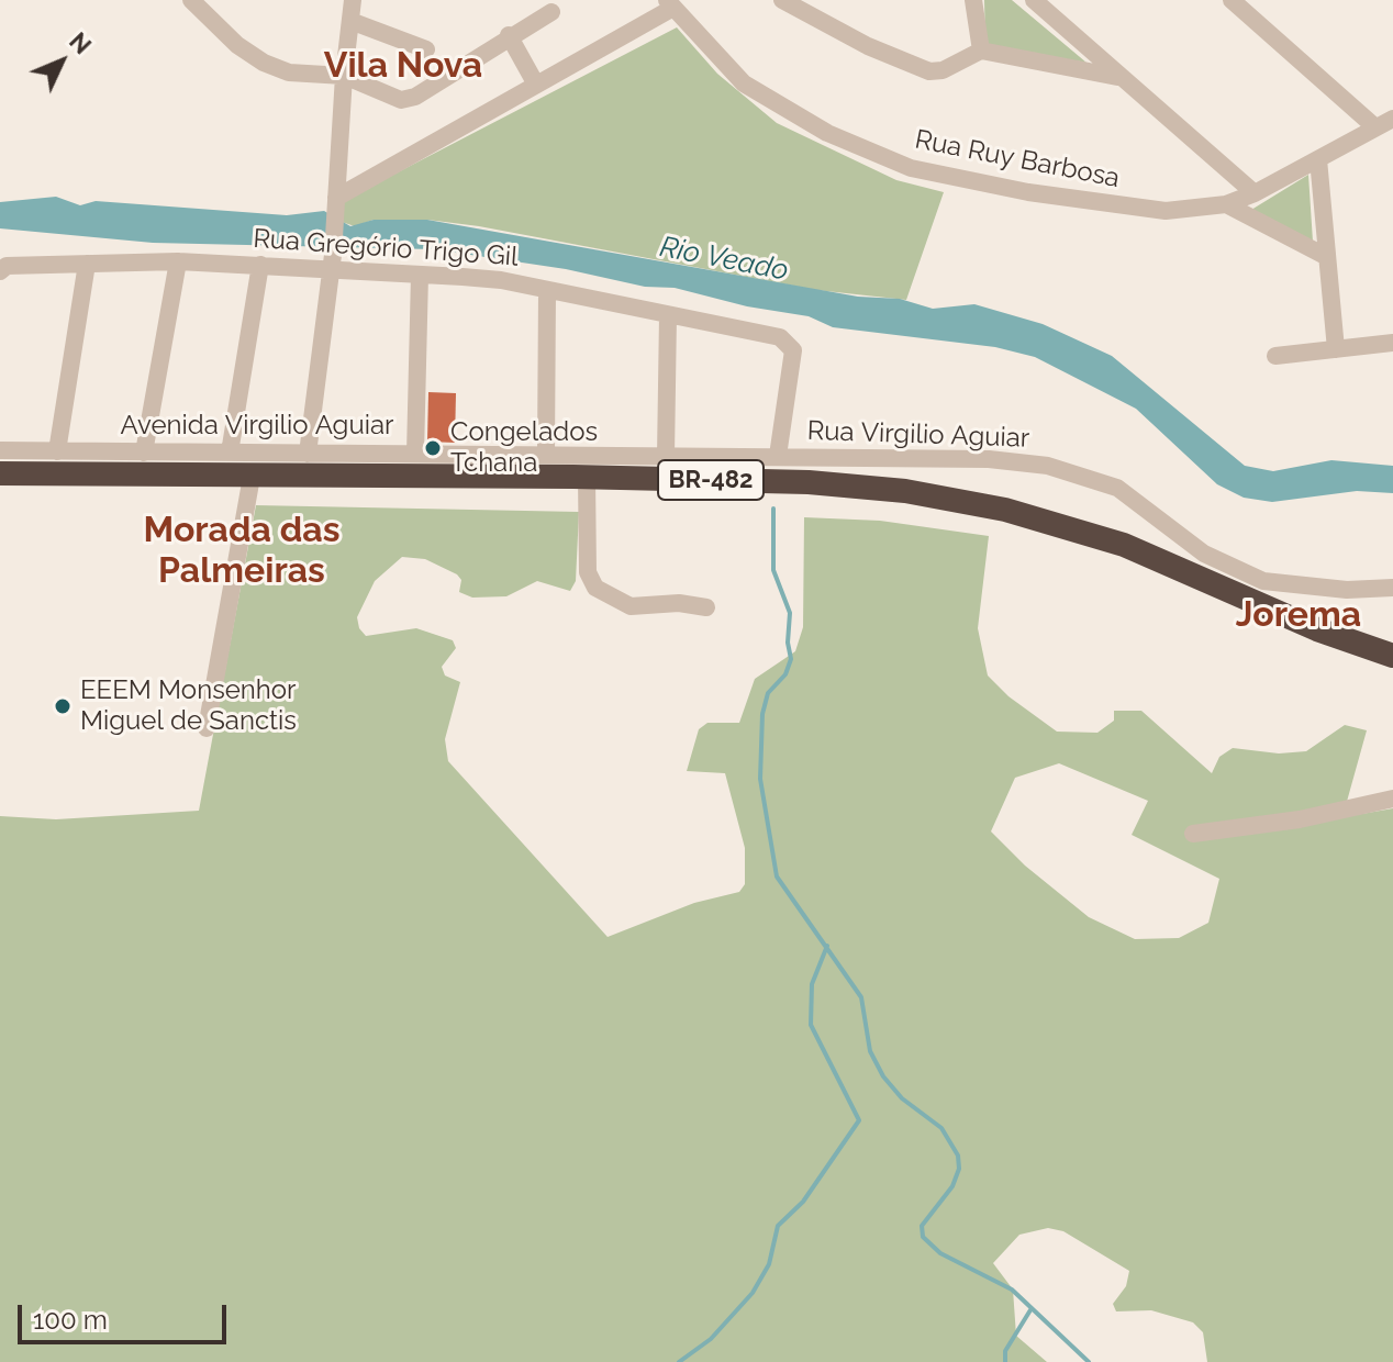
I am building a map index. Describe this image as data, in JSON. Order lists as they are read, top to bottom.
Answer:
{
  "streets": {
    "highway": ["BR-482"],
    "street": [
      "Rua Ruy Barbosa",
      "Rua Gregório Trigo Gil",
      "Avenida Virgilio Aguiar",
      "Rua Virgilio Aguiar"
    ]
  },
  "crossings": [
    ["Rua Gregório Trigo Gil", "Avenida Virgilio Aguiar"],
    ["Rua Gregório Trigo Gil", "Rua Virgilio Aguiar"],
    ["Avenida Virgilio Aguiar", "Rua Virgilio Aguiar"]
  ],
  "districts": ["Vila Nova", "Morada das Palmeiras", "Jorema"],
  "water": ["Rio Veado"],
  "places": ["Congelados Tchana", "EEEM Monsenhor Miguel de Sanctis"],
  "scale_bar": "100 m",
  "north": "top right"
}
